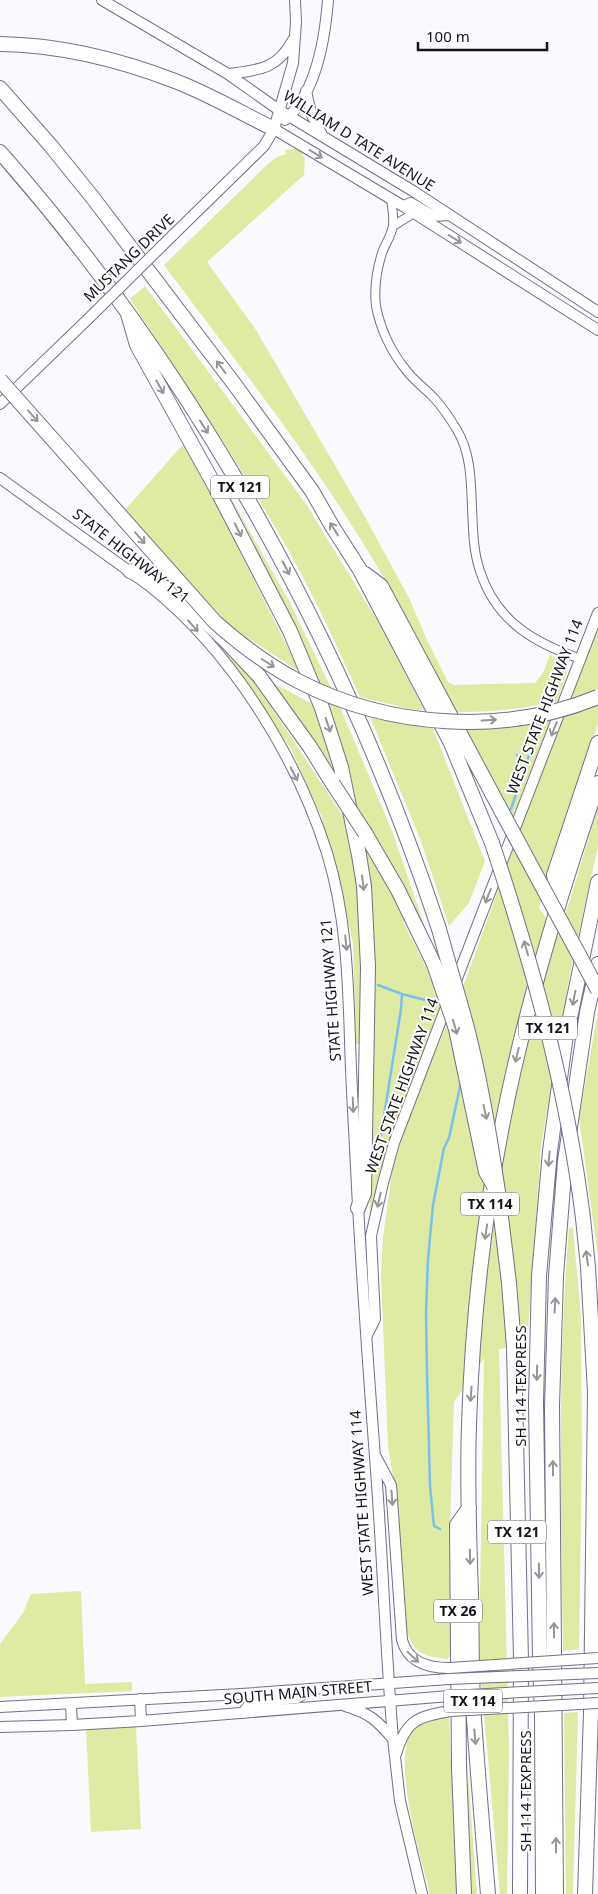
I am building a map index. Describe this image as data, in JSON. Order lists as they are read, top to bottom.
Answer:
{
  "streets": {
    "highway": [
      "TX 121",
      "TX 114",
      "SH 114 TEXPRESS",
      "TX 26"
    ],
    "main road": [
      "WILLIAM D TATE AVENUE",
      "MUSTANG DRIVE",
      "STATE HIGHWAY 121",
      "WEST STATE HIGHWAY 114",
      "SOUTH MAIN STREET"
    ]
  },
  "crossings": [
    ["WILLIAM D TATE AVENUE", "MUSTANG DRIVE"],
    ["STATE HIGHWAY 121", "WEST STATE HIGHWAY 114"],
    ["WEST STATE HIGHWAY 114", "SOUTH MAIN STREET"],
    ["TX 114", "TX 26"]
  ],
  "one_way": ["STATE HIGHWAY 121", "WEST STATE HIGHWAY 114"],
  "scale_bar": "100 m"
}
